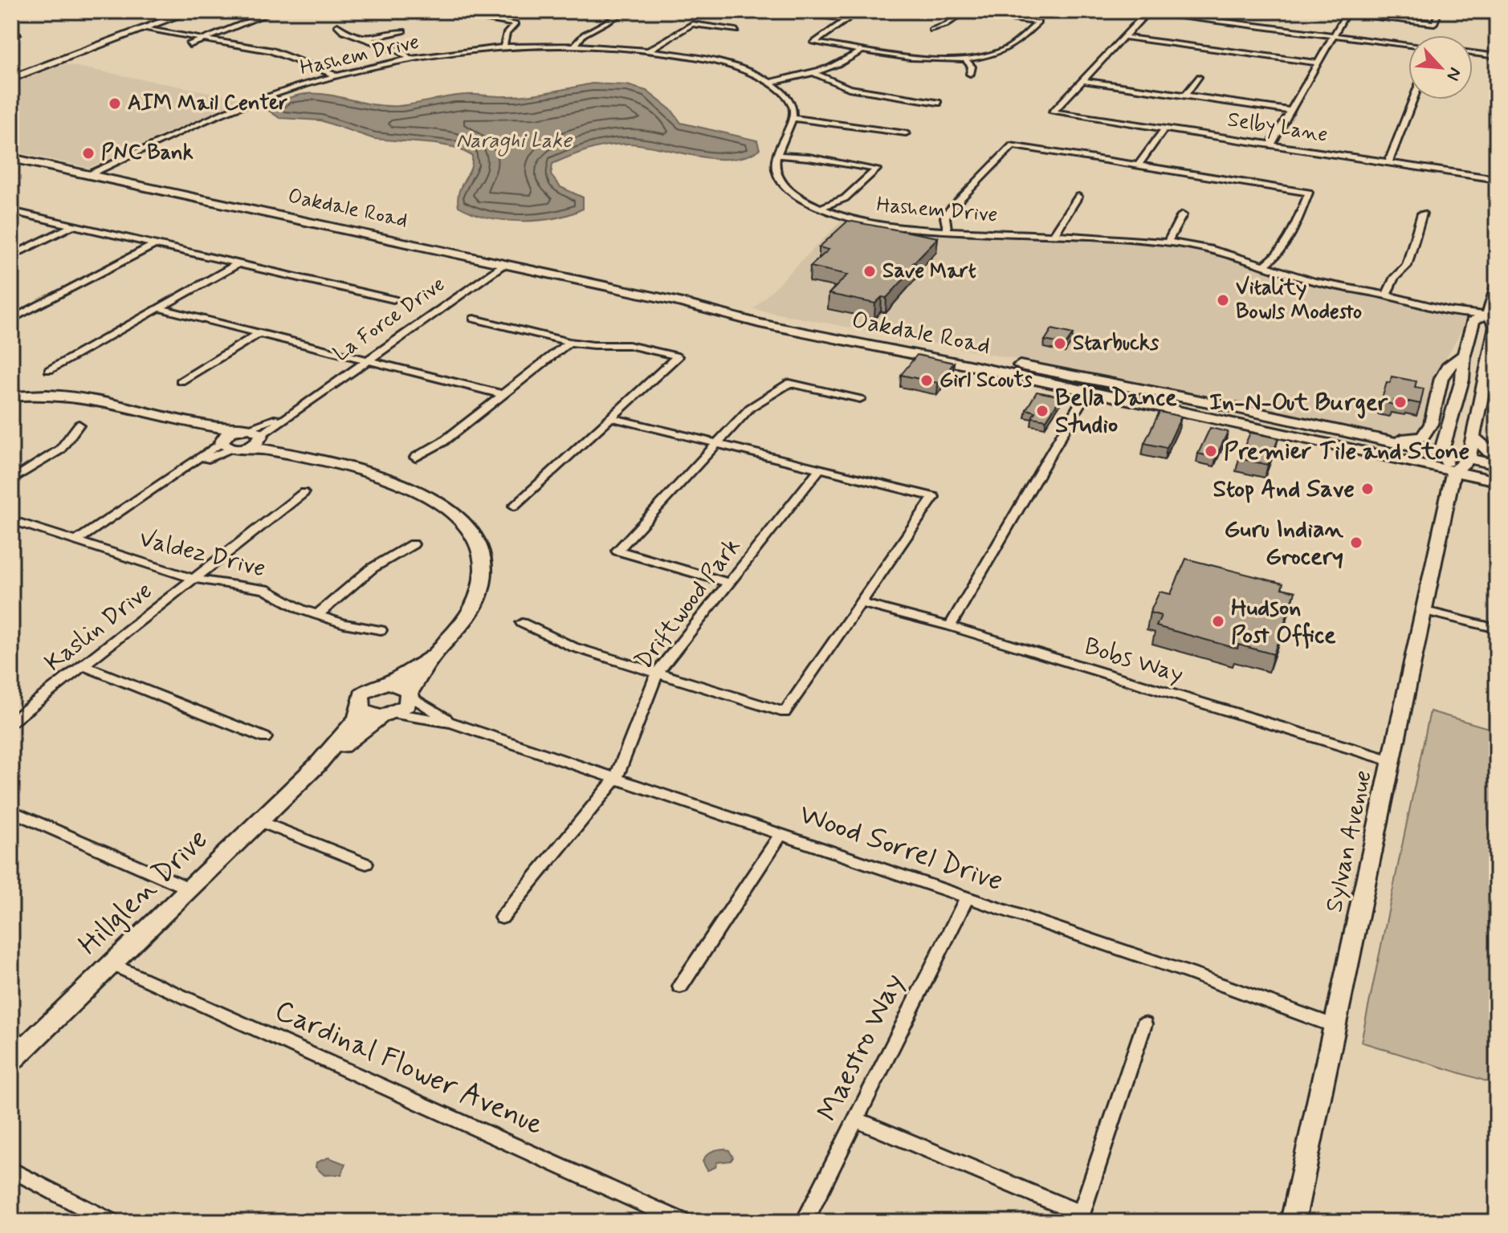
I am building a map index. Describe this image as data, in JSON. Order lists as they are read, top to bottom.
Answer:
{
  "streets": {
    "main road": [
      "Oakdale Road",
      "La Force Drive",
      "Sylvan Avenue",
      "Hillglen Drive"
    ],
    "street": [
      "Hashem Drive",
      "Selby Lane",
      "Valdez Drive",
      "Driftwood Park",
      "Kaslin Drive",
      "Bobs Way",
      "Wood Sorrel Drive",
      "Maestro Way",
      "Cardinal Flower Avenue"
    ]
  },
  "crossings": [
    ["Hashem Drive", "Oakdale Road"],
    ["Hashem Drive", "Sylvan Avenue"],
    ["Oakdale Road", "La Force Drive"],
    ["Oakdale Road", "Sylvan Avenue"],
    ["La Force Drive", "Valdez Drive"],
    ["La Force Drive", "Hillglen Drive"],
    ["Valdez Drive", "Kaslin Drive"],
    ["Driftwood Park", "Wood Sorrel Drive"],
    ["Bobs Way", "Sylvan Avenue"],
    ["Sylvan Avenue", "Wood Sorrel Drive"],
    ["Wood Sorrel Drive", "Hillglen Drive"],
    ["Wood Sorrel Drive", "Maestro Way"],
    ["Hillglen Drive", "Cardinal Flower Avenue"]
  ],
  "water": ["Naraghi Lake"],
  "places": [
    "AIM Mail Center",
    "PNC Bank",
    "Save Mart",
    "Vitality Bowls Modesto",
    "Starbucks",
    "Girl Scouts",
    "In-N-Out Burger",
    "Bella Dance Studio",
    "Premier Tile and Stone",
    "Stop And Save",
    "Guru Indian Grocery",
    "Hudson Post Office"
  ],
  "north": "bottom right"
}
